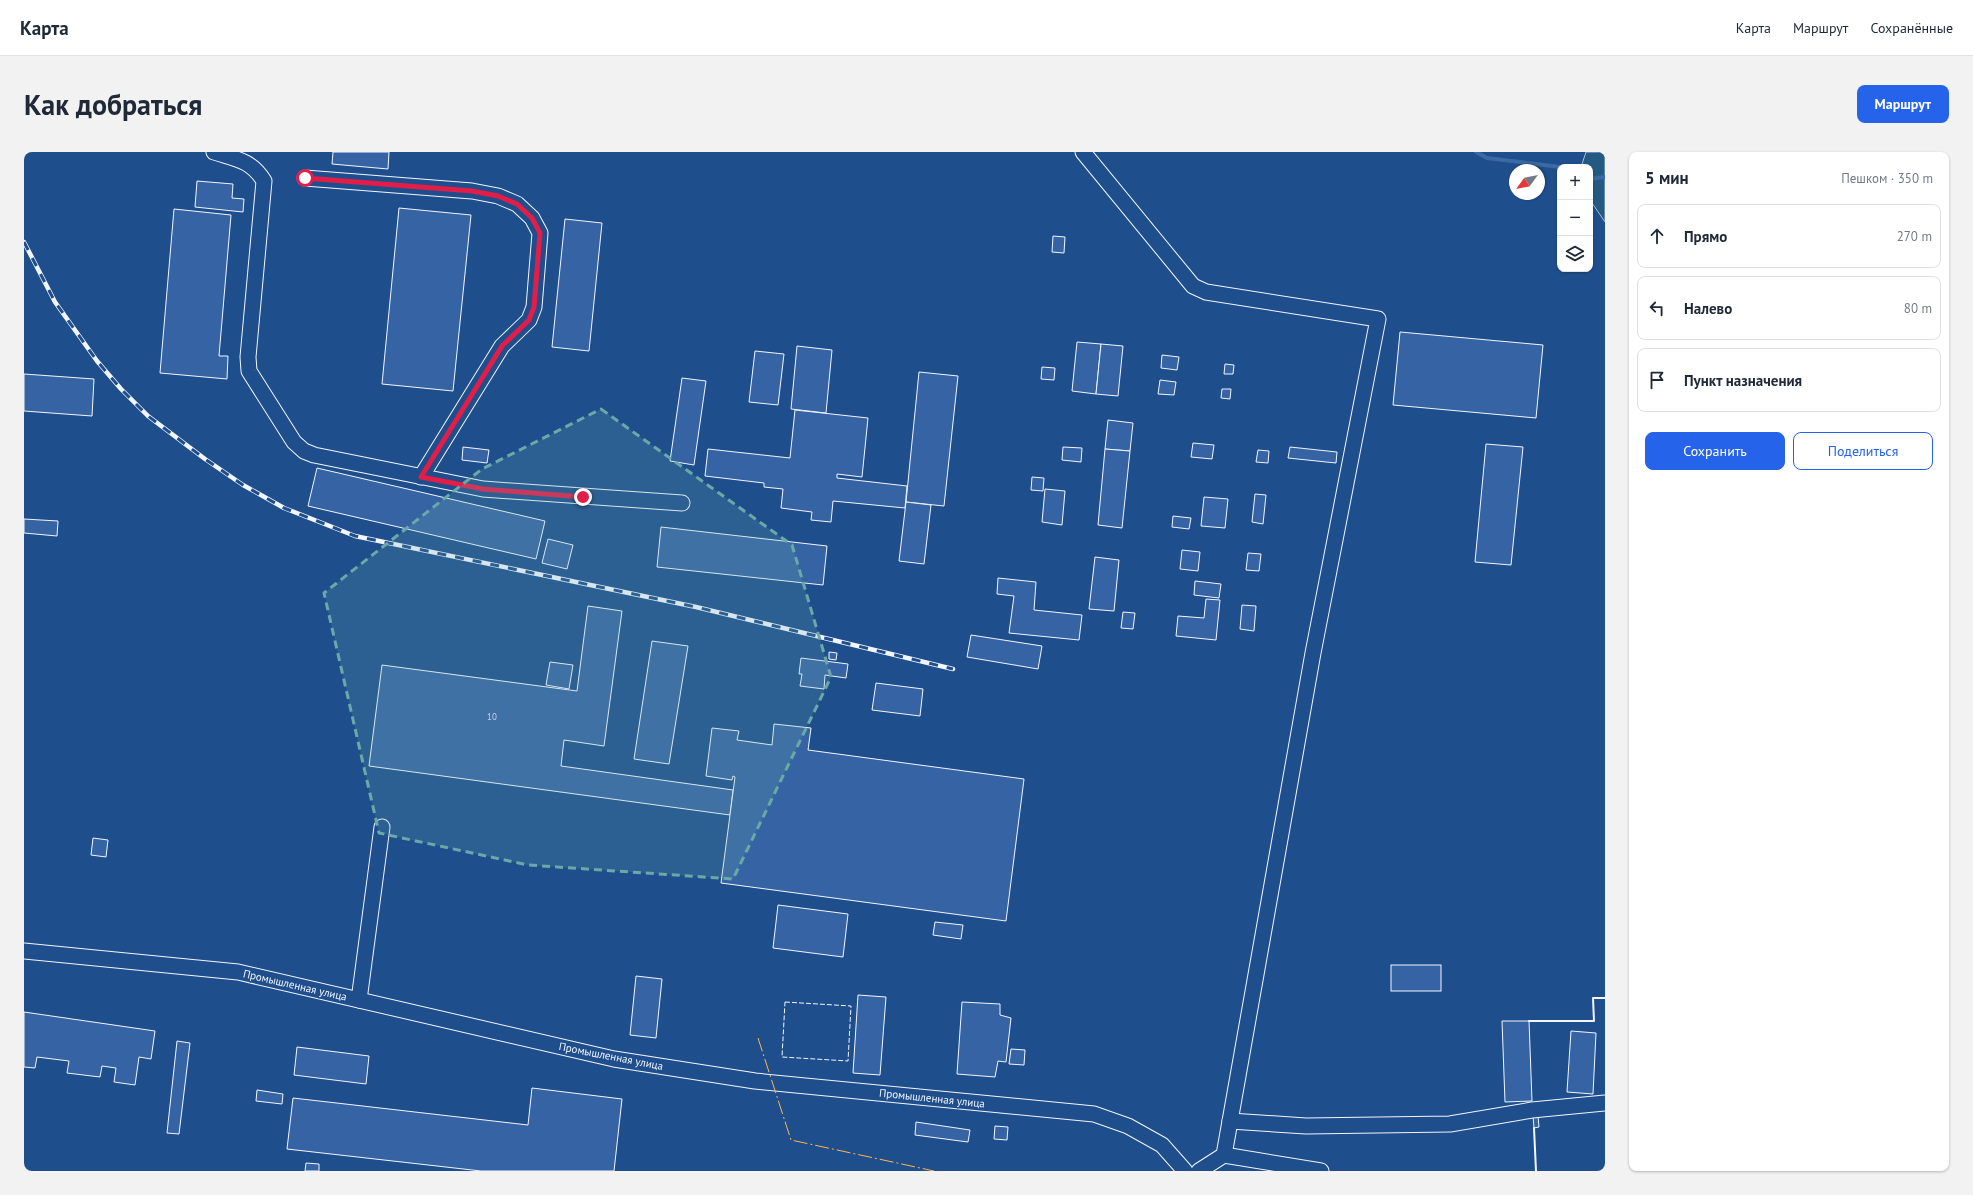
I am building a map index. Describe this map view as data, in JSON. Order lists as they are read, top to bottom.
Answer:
{
  "streets": {
    "street": ["Промышленная улица"]
  },
  "house_numbers": ["10"],
  "north": "bottom left",
  "page": {
    "header": "Карта",
    "nav": ["Карта", "Маршрут", "Сохранённые"],
    "buttons": [
      "Маршрут",
      ["Сохранить", "Поделиться"]
    ],
    "title": "Как добраться",
    "heading": ["5 мин", "Пешком · 350 m"],
    "map_buttons": ["+", "−"],
    "list": [
      ["Прямо", "270 m"],
      ["Налево", "80 m"],
      "Пункт назначения"
    ]
  }
}
